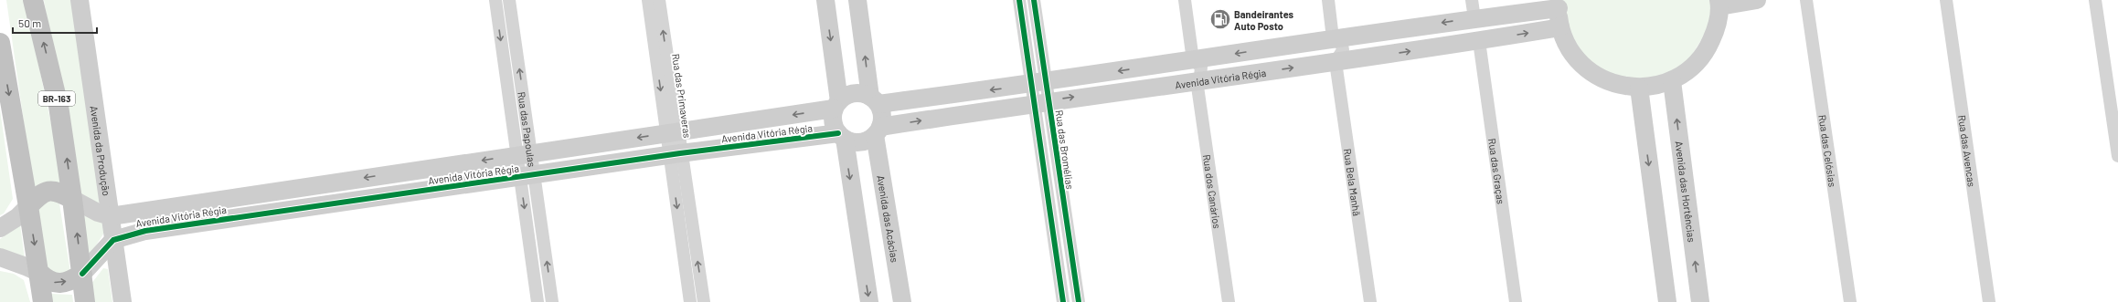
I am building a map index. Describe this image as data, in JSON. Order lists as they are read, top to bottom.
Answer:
{
  "streets": {
    "highway": ["BR-163"],
    "street": [
      "Avenida Vitória Régia",
      "Rua das Primaveras",
      "Rua das Papoulas",
      "Rua das Bromélias",
      "Avenida da Produção",
      "Rua das Celósias",
      "Rua das Avencas",
      "Rua das Graças",
      "Rua Bela Manhã",
      "Rua dos Canários",
      "Avenida das Hortências",
      "Avenida das Acácias"
    ]
  },
  "crossings": [
    ["Avenida Vitória Régia", "Rua das Primaveras"],
    ["Avenida Vitória Régia", "Rua das Papoulas"],
    ["Avenida Vitória Régia", "Rua das Bromélias"],
    ["Avenida Vitória Régia", "Avenida da Produção"],
    ["Avenida Vitória Régia", "Rua das Graças"],
    ["Avenida Vitória Régia", "Rua Bela Manhã"],
    ["Avenida Vitória Régia", "Rua dos Canários"],
    ["Avenida Vitória Régia", "Avenida das Acácias"]
  ],
  "places": {
    "fuel station": ["Bandeirantes Auto Posto"]
  },
  "scale_bar": "50 m"
}
